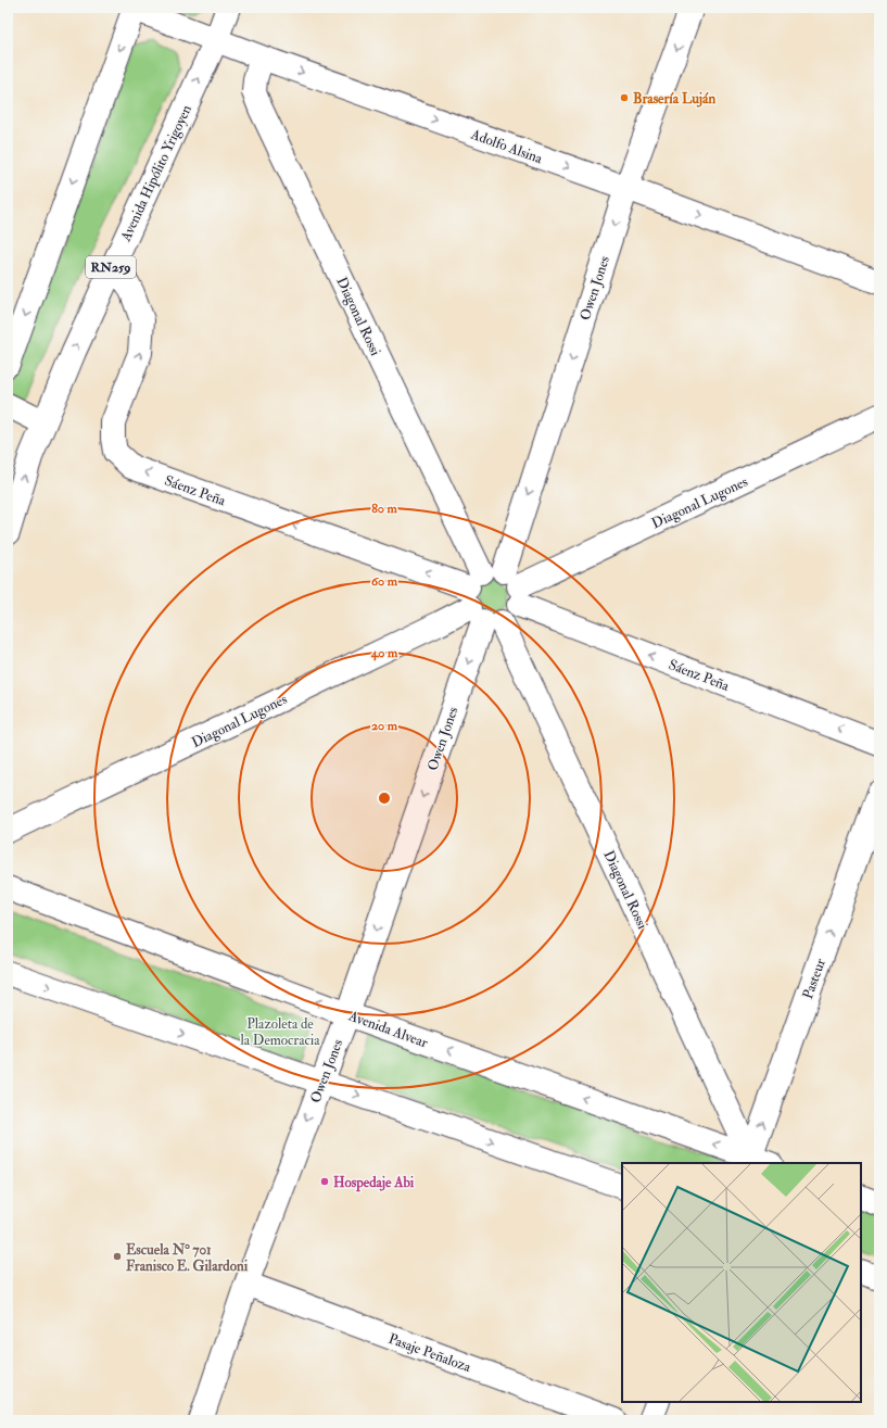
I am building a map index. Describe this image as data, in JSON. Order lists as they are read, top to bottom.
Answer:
{
  "streets": {
    "main road": [
      "Adolfo Alsina",
      "Avenida Hipólito Yrigoyen",
      "RN259",
      "Owen Jones",
      "Diagonal Rossi",
      "Sáenz Peña",
      "Diagonal Lugones",
      "Pasteur",
      "Avenida Alvear",
      "Pasaje Peñaloza"
    ]
  },
  "crossings": [
    ["Adolfo Alsina", "Avenida Hipólito Yrigoyen"],
    ["Adolfo Alsina", "Owen Jones"],
    ["Adolfo Alsina", "Diagonal Rossi"],
    ["Avenida Hipólito Yrigoyen", "Sáenz Peña"],
    ["Owen Jones", "Diagonal Rossi"],
    ["Owen Jones", "Sáenz Peña"],
    ["Owen Jones", "Diagonal Lugones"],
    ["Owen Jones", "Avenida Alvear"],
    ["Owen Jones", "Pasaje Peñaloza"],
    ["Diagonal Rossi", "Sáenz Peña"],
    ["Diagonal Rossi", "Diagonal Lugones"],
    ["Diagonal Rossi", "Pasteur"],
    ["Diagonal Rossi", "Avenida Alvear"],
    ["Sáenz Peña", "Diagonal Lugones"],
    ["Pasteur", "Avenida Alvear"]
  ],
  "one_way": [
    "Adolfo Alsina",
    "Owen Jones",
    "Sáenz Peña",
    "Pasteur"
  ],
  "parks": ["Plazoleta de la Democracia"],
  "places": ["Brasería Luján", "Hospedaje Abi", "Escuela N° 701 Franisco E. Gilardoni"],
  "rings": [
    "80 m",
    "60 m",
    "40 m",
    "20 m"
  ]
}
